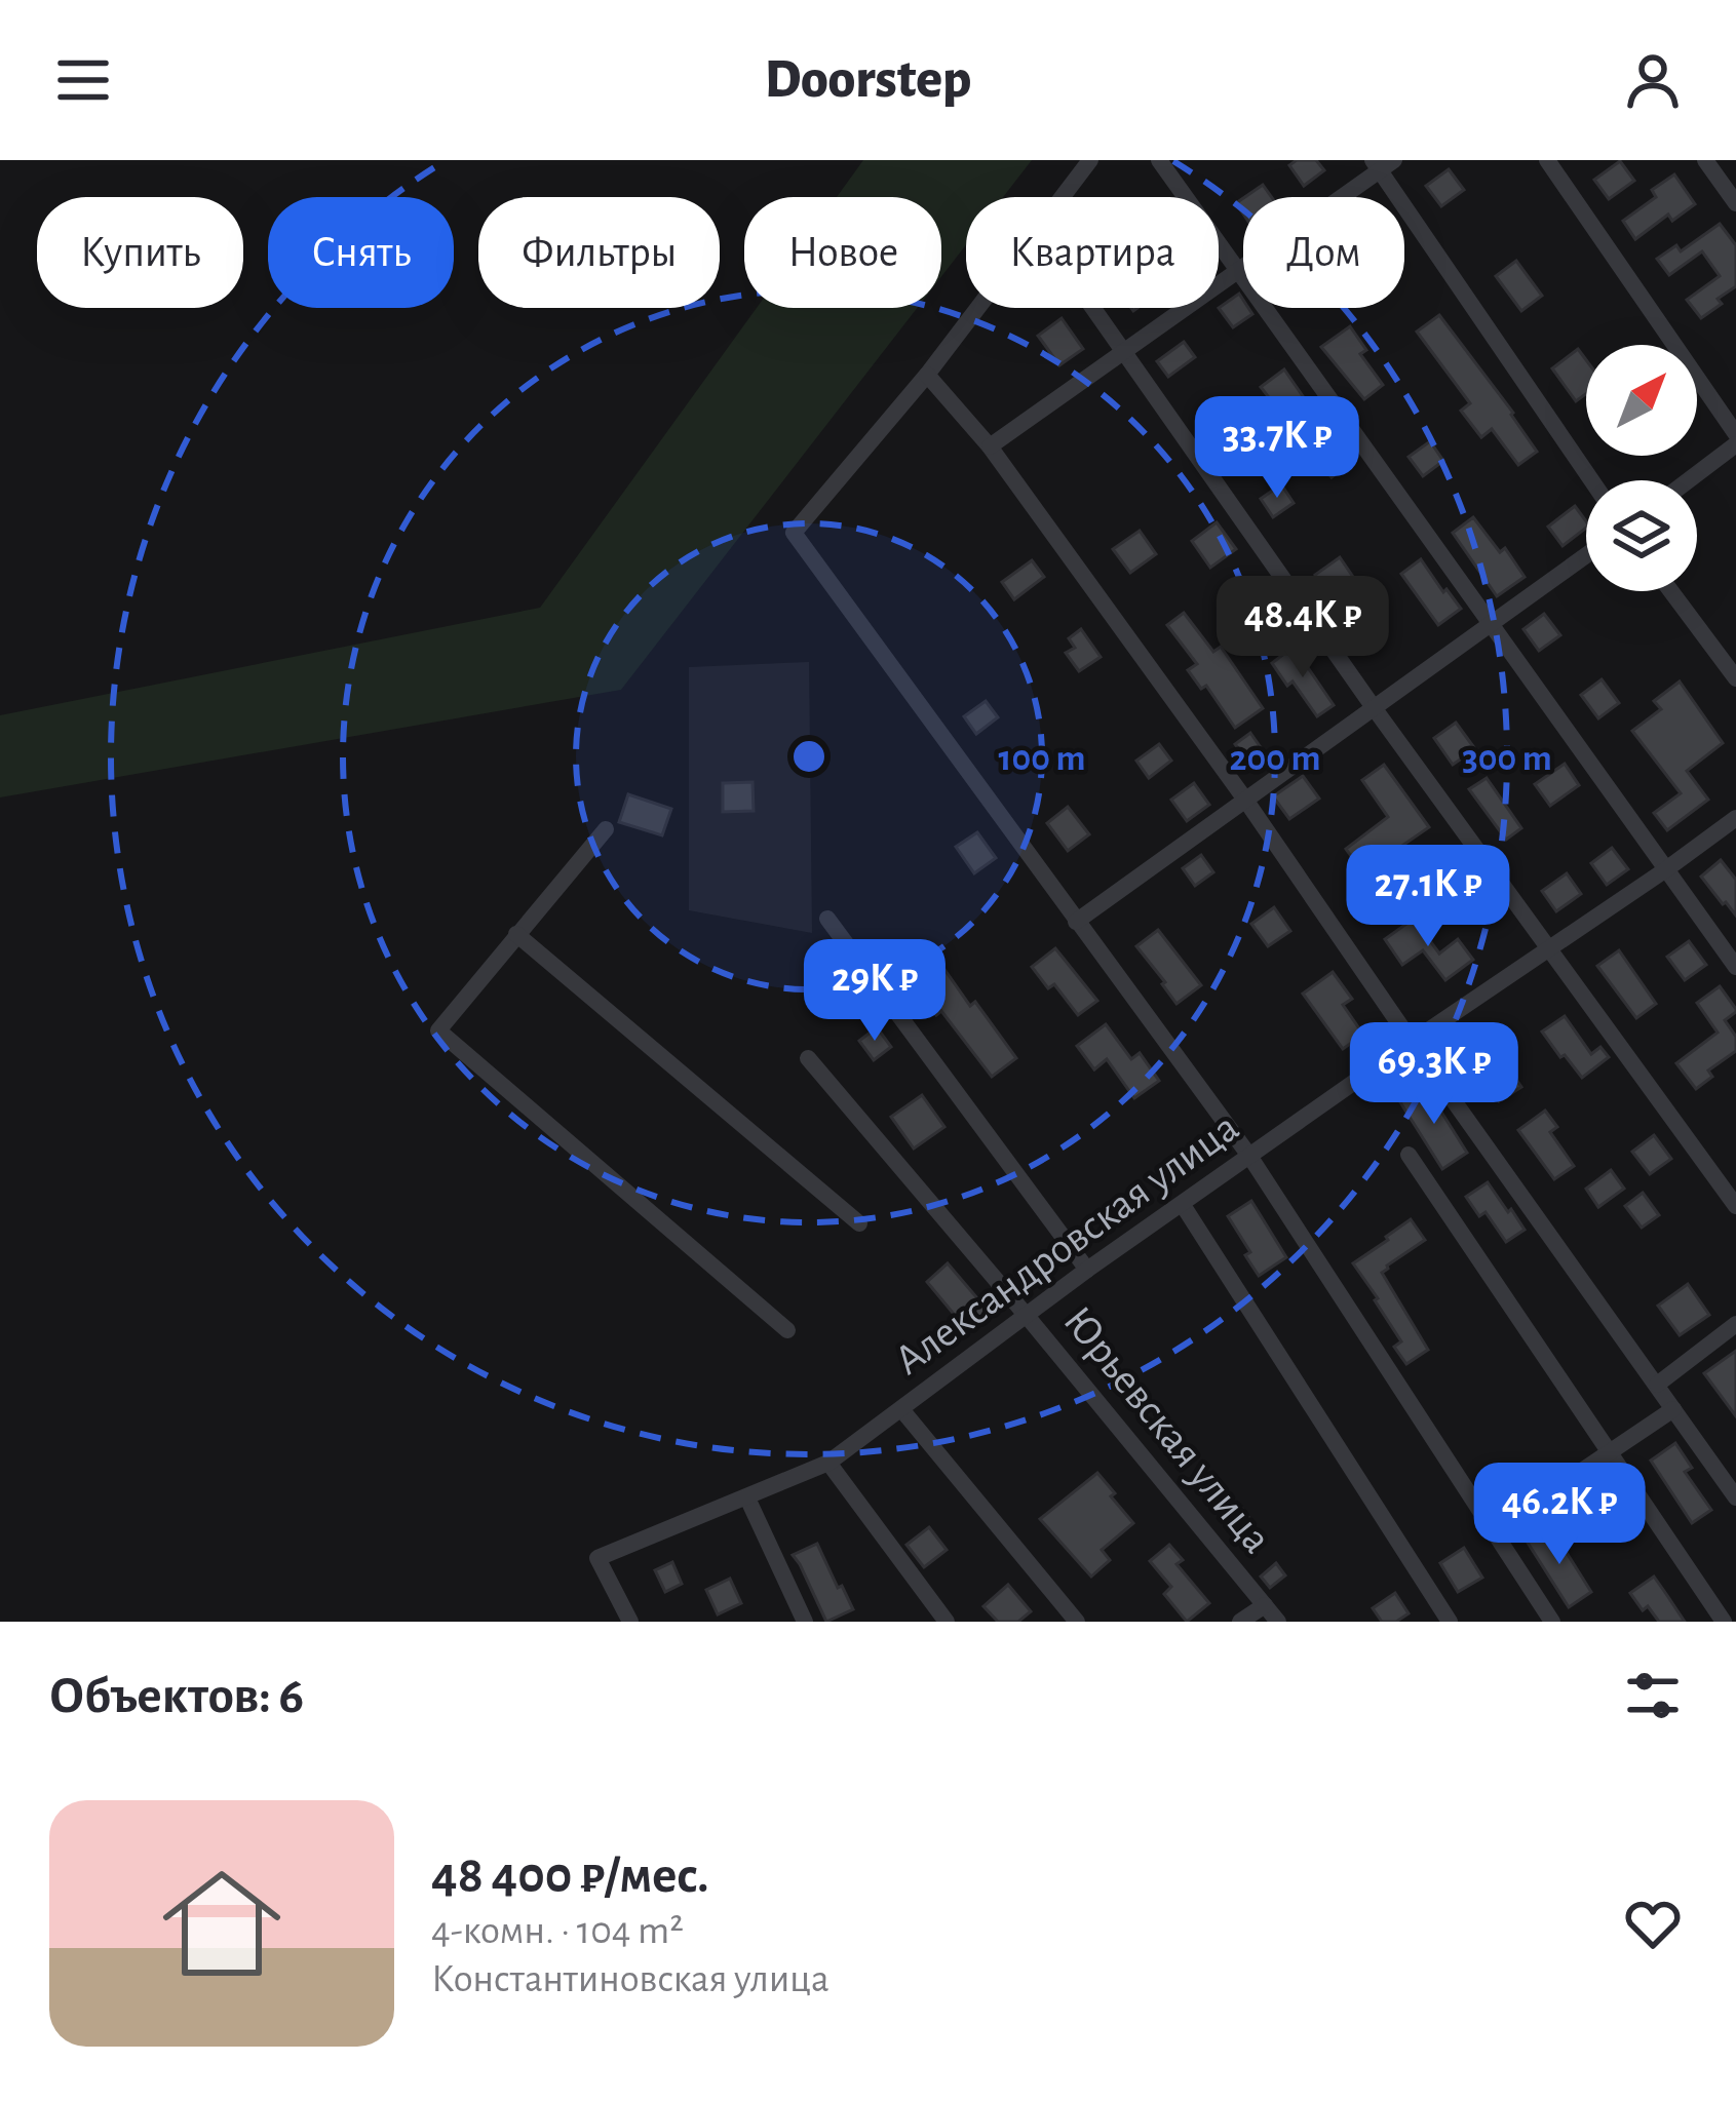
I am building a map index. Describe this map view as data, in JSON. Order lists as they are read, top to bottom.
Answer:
{
  "streets": {
    "street": ["Александровская улица", "Юрьевская улица"]
  },
  "crossings": [
    ["Александровская улица", "Юрьевская улица"]
  ],
  "north": "top right",
  "page": {
    "header": "Doorstep",
    "chip": [
      "Купить",
      "Снять",
      "Фильтры",
      "Новое",
      "Квартира",
      "Дом"
    ],
    "price": [
      "33.7K ₽",
      "48.4K ₽",
      "27.1K ₽",
      "29K ₽",
      "69.3K ₽",
      "46.2K ₽"
    ],
    "heading": "Объектов: 6",
    "list": [
      {
        "name": "48 400 ₽/мес.",
        "note": "4-комн. · 104 m² · Константиновская улица"
      }
    ]
  },
  "rings": ["100 m", "200 m", "300 m"]
}
